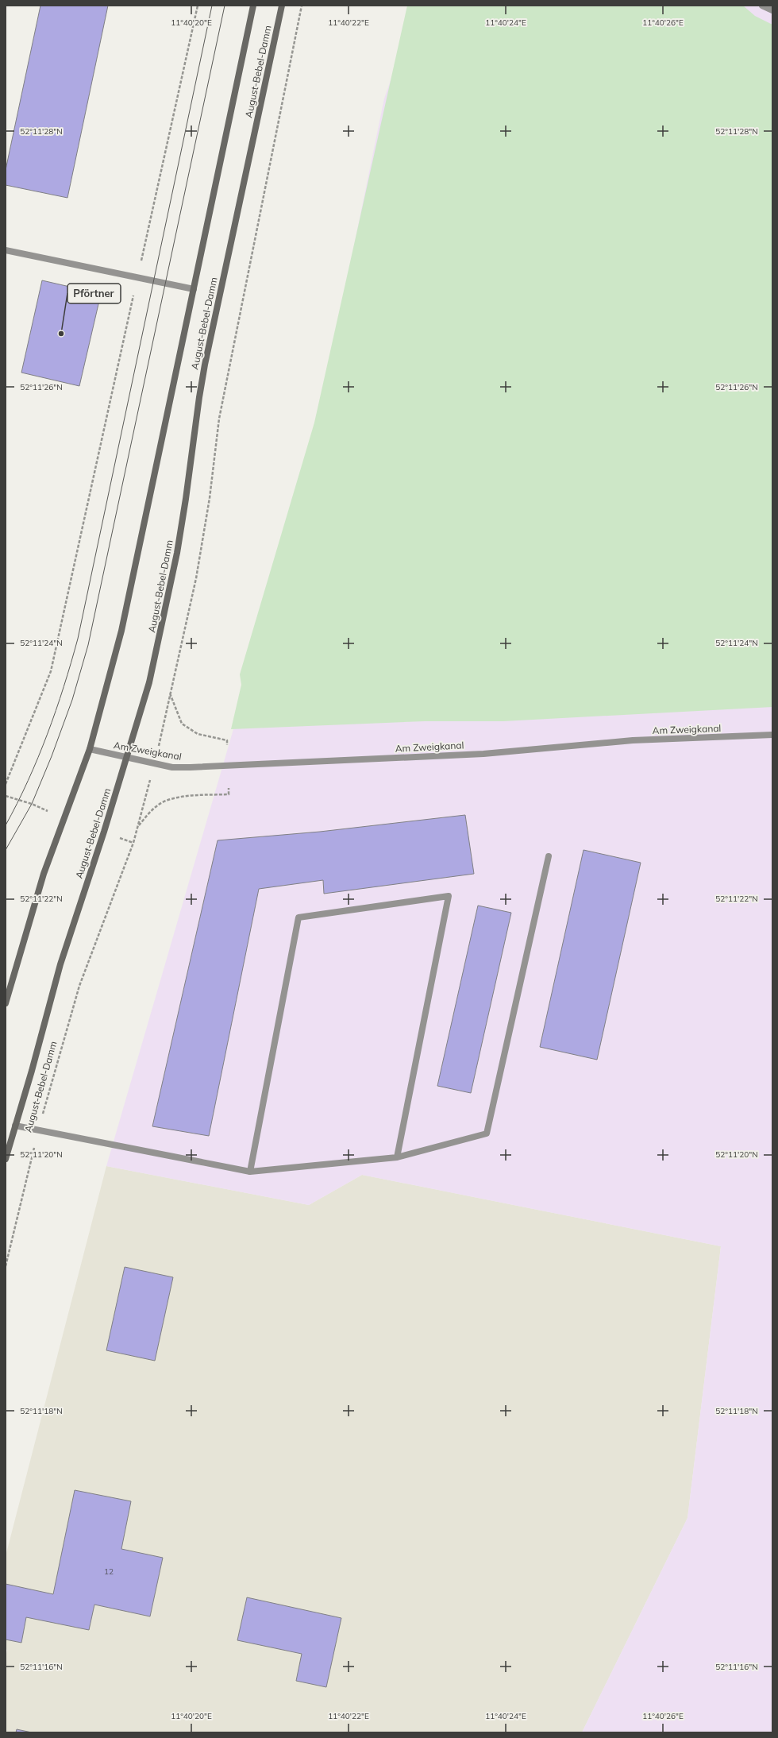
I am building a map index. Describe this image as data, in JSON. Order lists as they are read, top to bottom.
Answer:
{
  "streets": {
    "main road": ["August-Bebel-Damm"],
    "street": ["Am Zweigkanal"]
  },
  "crossings": [
    ["August-Bebel-Damm", "Am Zweigkanal"]
  ],
  "places": ["Pförtner"],
  "house_numbers": ["12"],
  "coordinates": [
    "11°40'20\"E",
    "11°40'22\"E",
    "11°40'24\"E",
    "11°40'26\"E",
    "52°11'28\"N",
    "52°11'26\"N",
    "52°11'24\"N",
    "52°11'22\"N",
    "52°11'20\"N",
    "52°11'18\"N",
    "52°11'16\"N"
  ]
}
